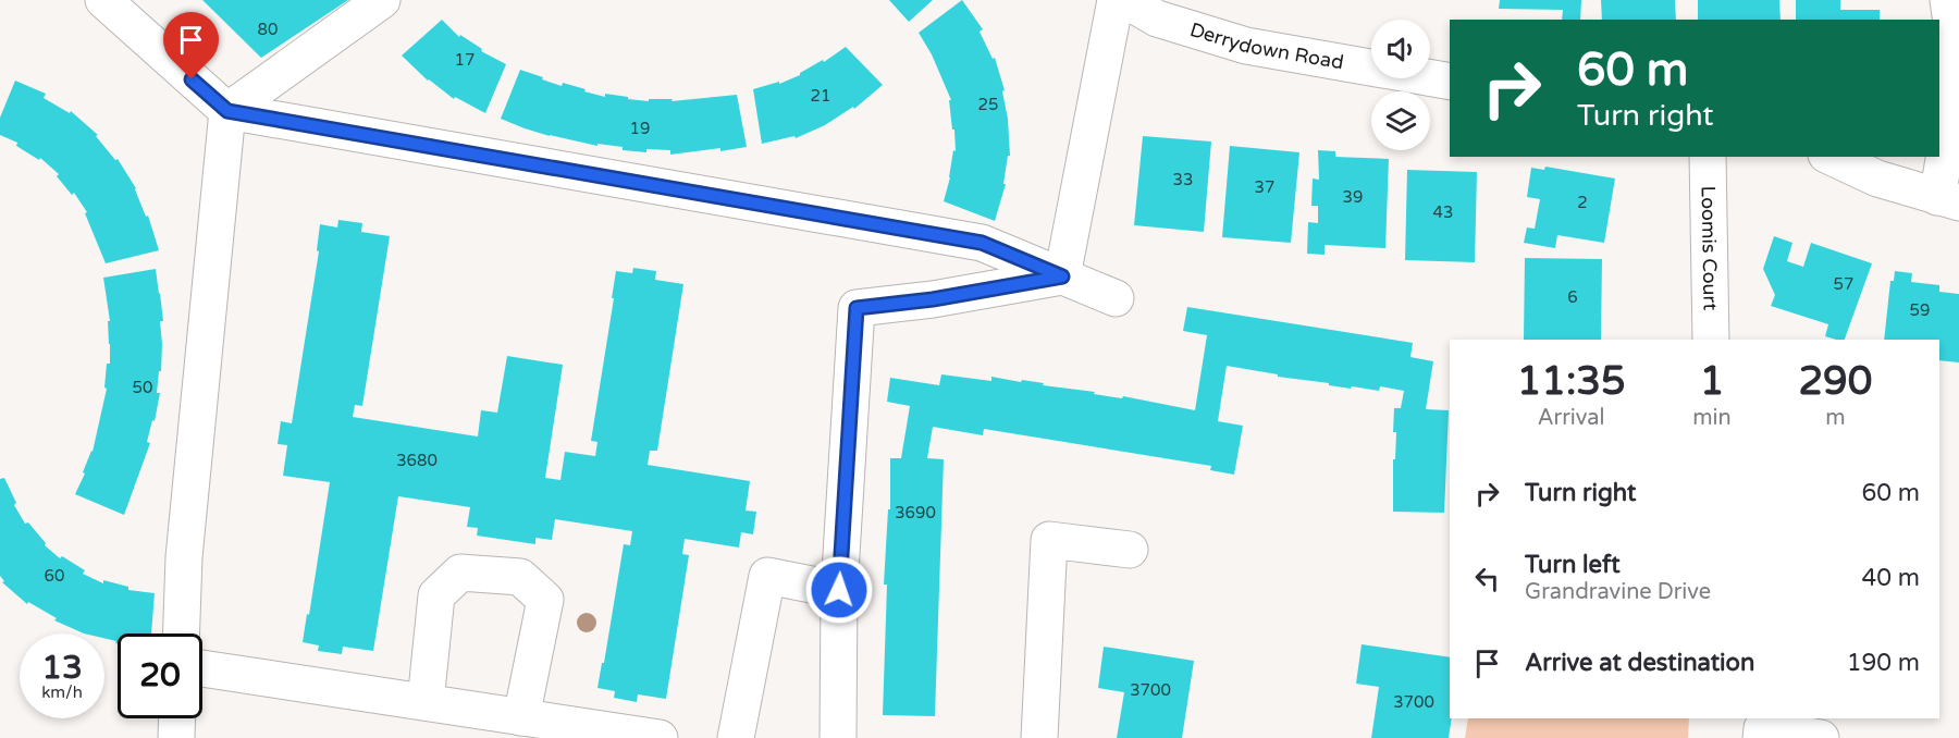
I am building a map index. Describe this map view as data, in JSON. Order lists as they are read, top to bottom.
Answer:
{
  "streets": {
    "street": ["Derrydown Road", "Loomis Court"]
  },
  "house_numbers": [
    "80",
    "17",
    "21",
    "25",
    "19",
    "33",
    "37",
    "39",
    "2",
    "43",
    "57",
    "6",
    "59",
    "50",
    "3680",
    "3690",
    "60",
    "3700",
    "3700"
  ],
  "page": {
    "turn": ["60 m", "Turn right"],
    "eta": [
      "11:35",
      "Arrival",
      "1",
      "min",
      "290",
      "m"
    ],
    "list": [
      {
        "name": "Turn right",
        "value": "60 m"
      },
      {
        "name": "Turn left",
        "note": "Grandravine Drive",
        "value": "40 m"
      },
      {
        "name": "Arrive at destination",
        "value": "190 m"
      }
    ],
    "speed": "13 km/h",
    "limit": "20"
  }
}
